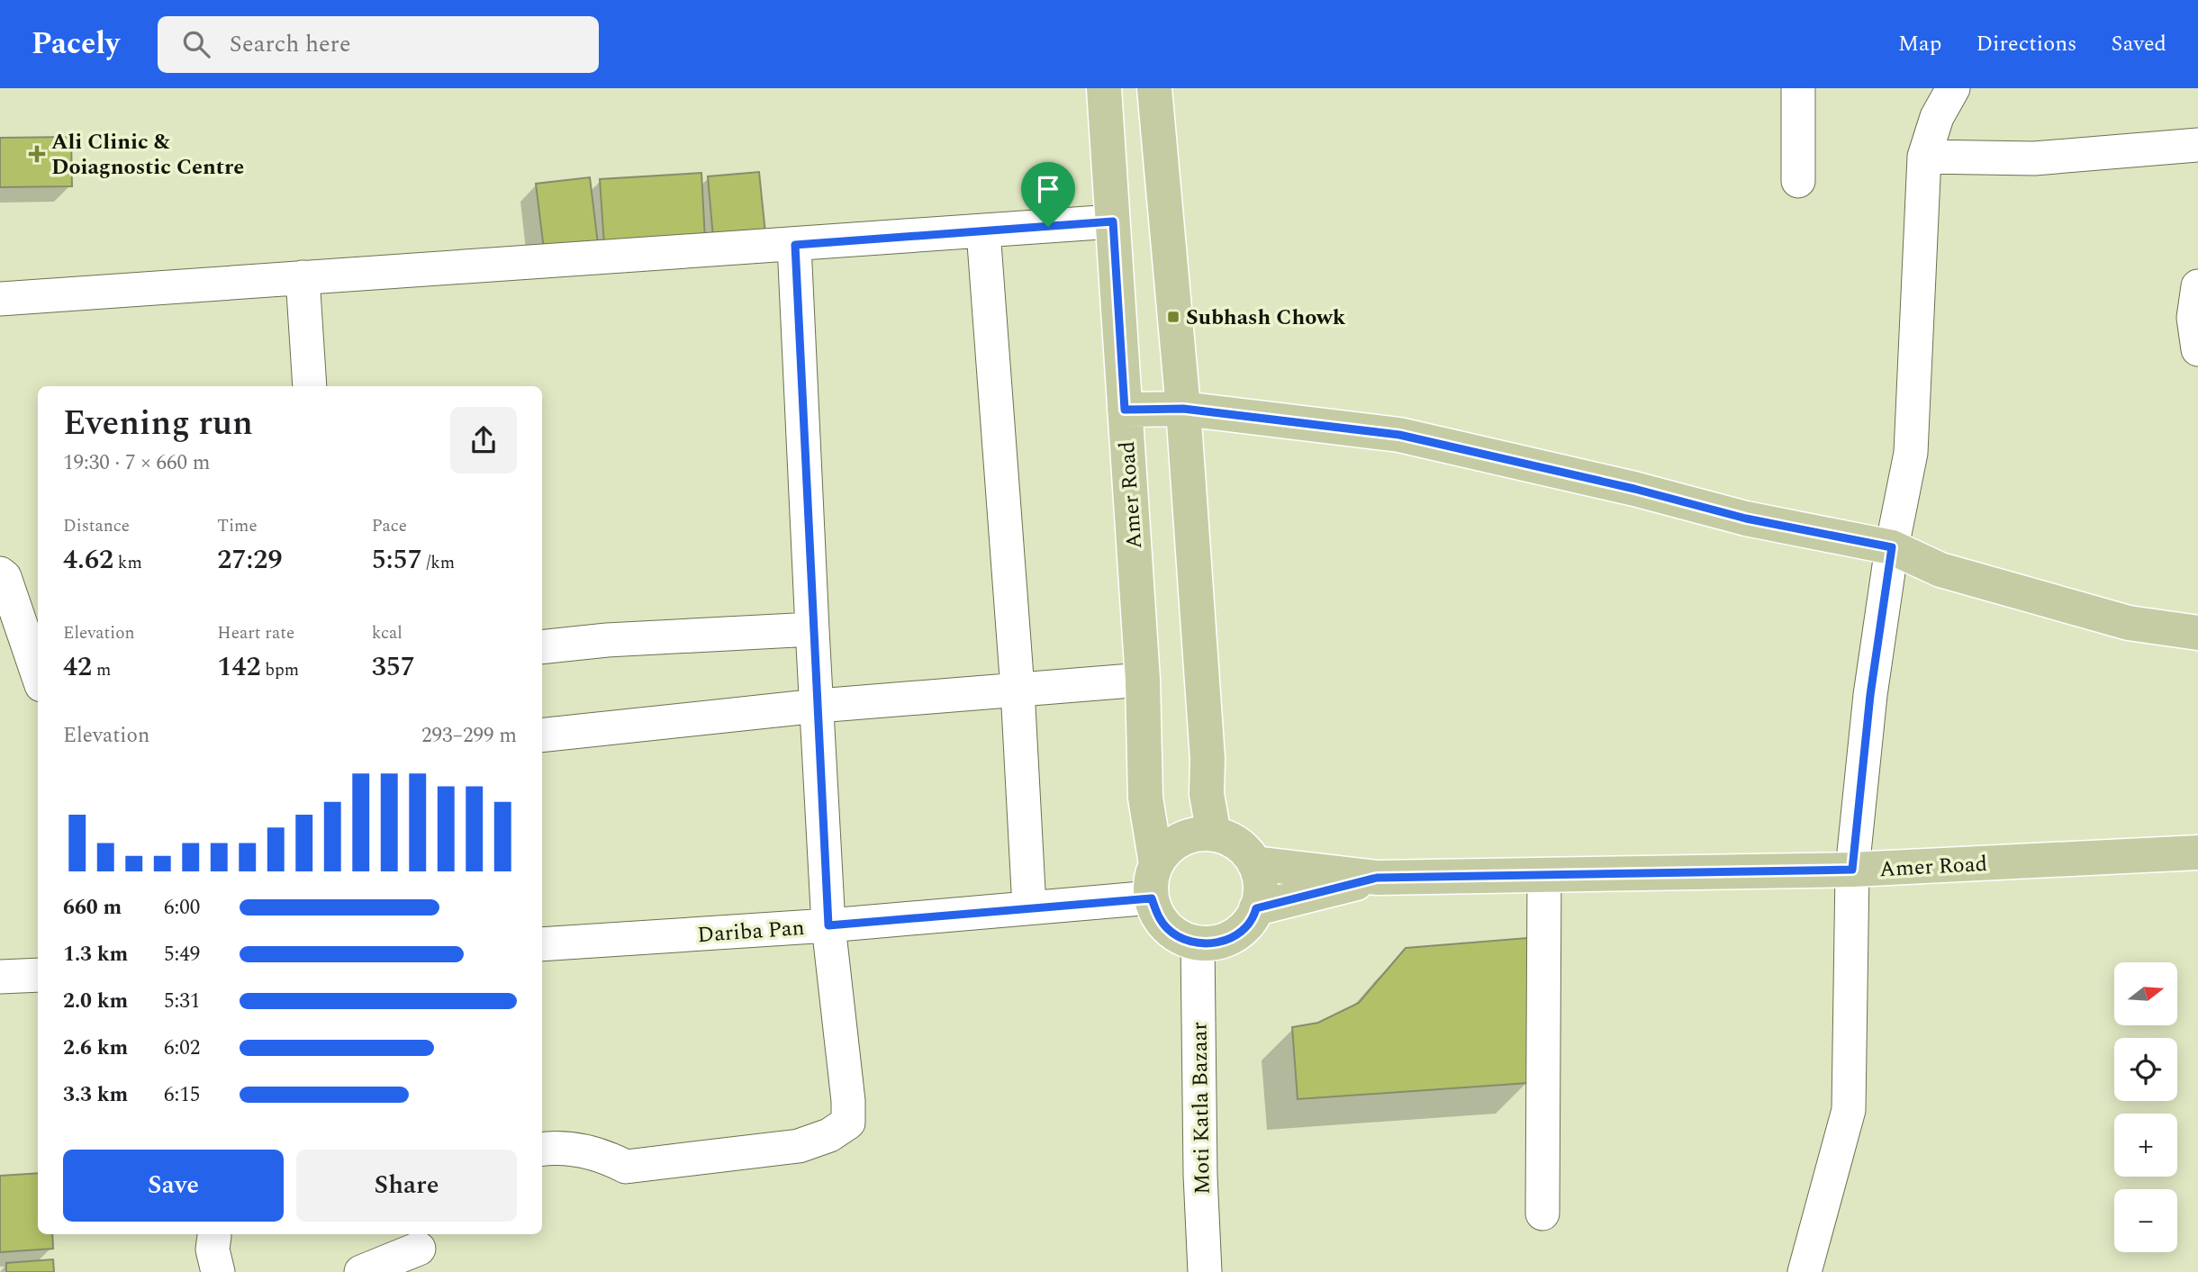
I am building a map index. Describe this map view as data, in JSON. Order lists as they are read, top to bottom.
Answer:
{
  "streets": {
    "main road": ["Amer Road"],
    "street": ["Dariba Pan", "Moti Katla Bazaar"]
  },
  "crossings": [
    ["Amer Road", "Dariba Pan"],
    ["Amer Road", "Moti Katla Bazaar"],
    ["Dariba Pan", "Moti Katla Bazaar"]
  ],
  "places": {
    "health": ["Ali Clinic & Doiagnostic Centre"],
    "transit": ["Subhash Chowk"]
  },
  "north": "right",
  "page": {
    "header": "Pacely",
    "search": "Search here",
    "nav": ["Map", "Directions", "Saved"],
    "heading": ["Evening run", "19:30 · 7 × 660 m"],
    "stats": [
      ["Distance", "4.62 km"],
      ["Time", "27:29"],
      ["Pace", "5:57 /km"],
      ["Elevation", "42 m"],
      ["Heart rate", "142 bpm"],
      ["kcal", "357"]
    ],
    "chart": ["Elevation", "293–299 m"],
    "list": [
      {
        "name": "660 m",
        "note": "6:00"
      },
      {
        "name": "1.3 km",
        "note": "5:49"
      },
      {
        "name": "2.0 km",
        "note": "5:31"
      },
      {
        "name": "2.6 km",
        "note": "6:02"
      },
      {
        "name": "3.3 km",
        "note": "6:15"
      }
    ],
    "map_buttons": ["+", "−"],
    "buttons": ["Save", "Share"]
  }
}
